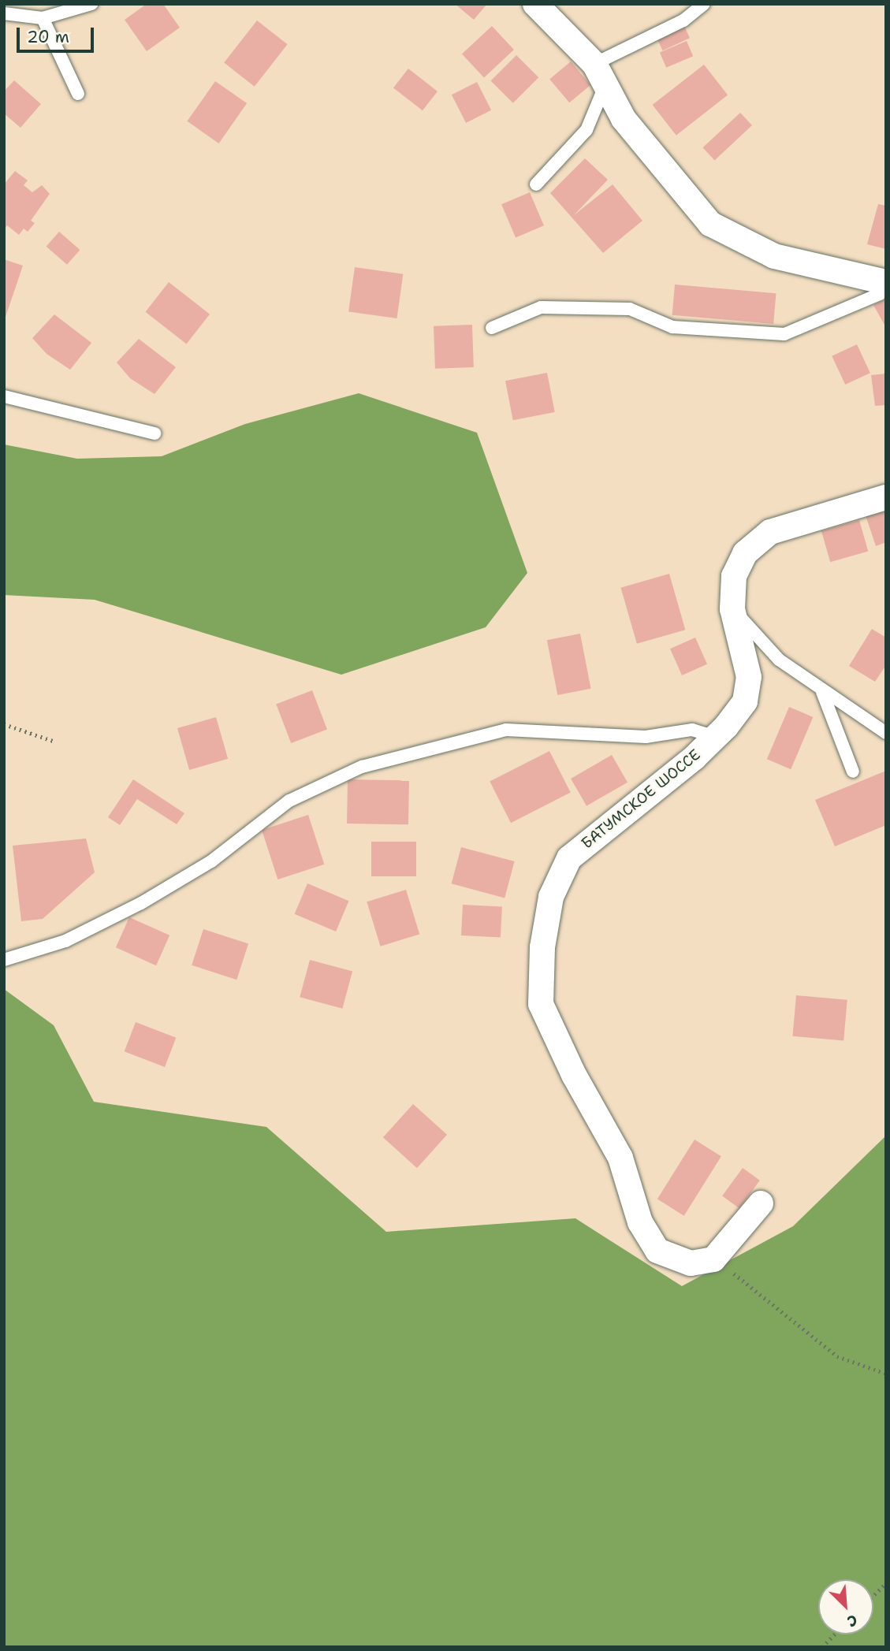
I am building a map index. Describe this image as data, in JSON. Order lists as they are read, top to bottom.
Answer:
{
  "streets": {
    "street": ["БАТУМСКОЕ ШОССЕ"]
  },
  "scale_bar": "20 m",
  "north": "bottom right"
}
